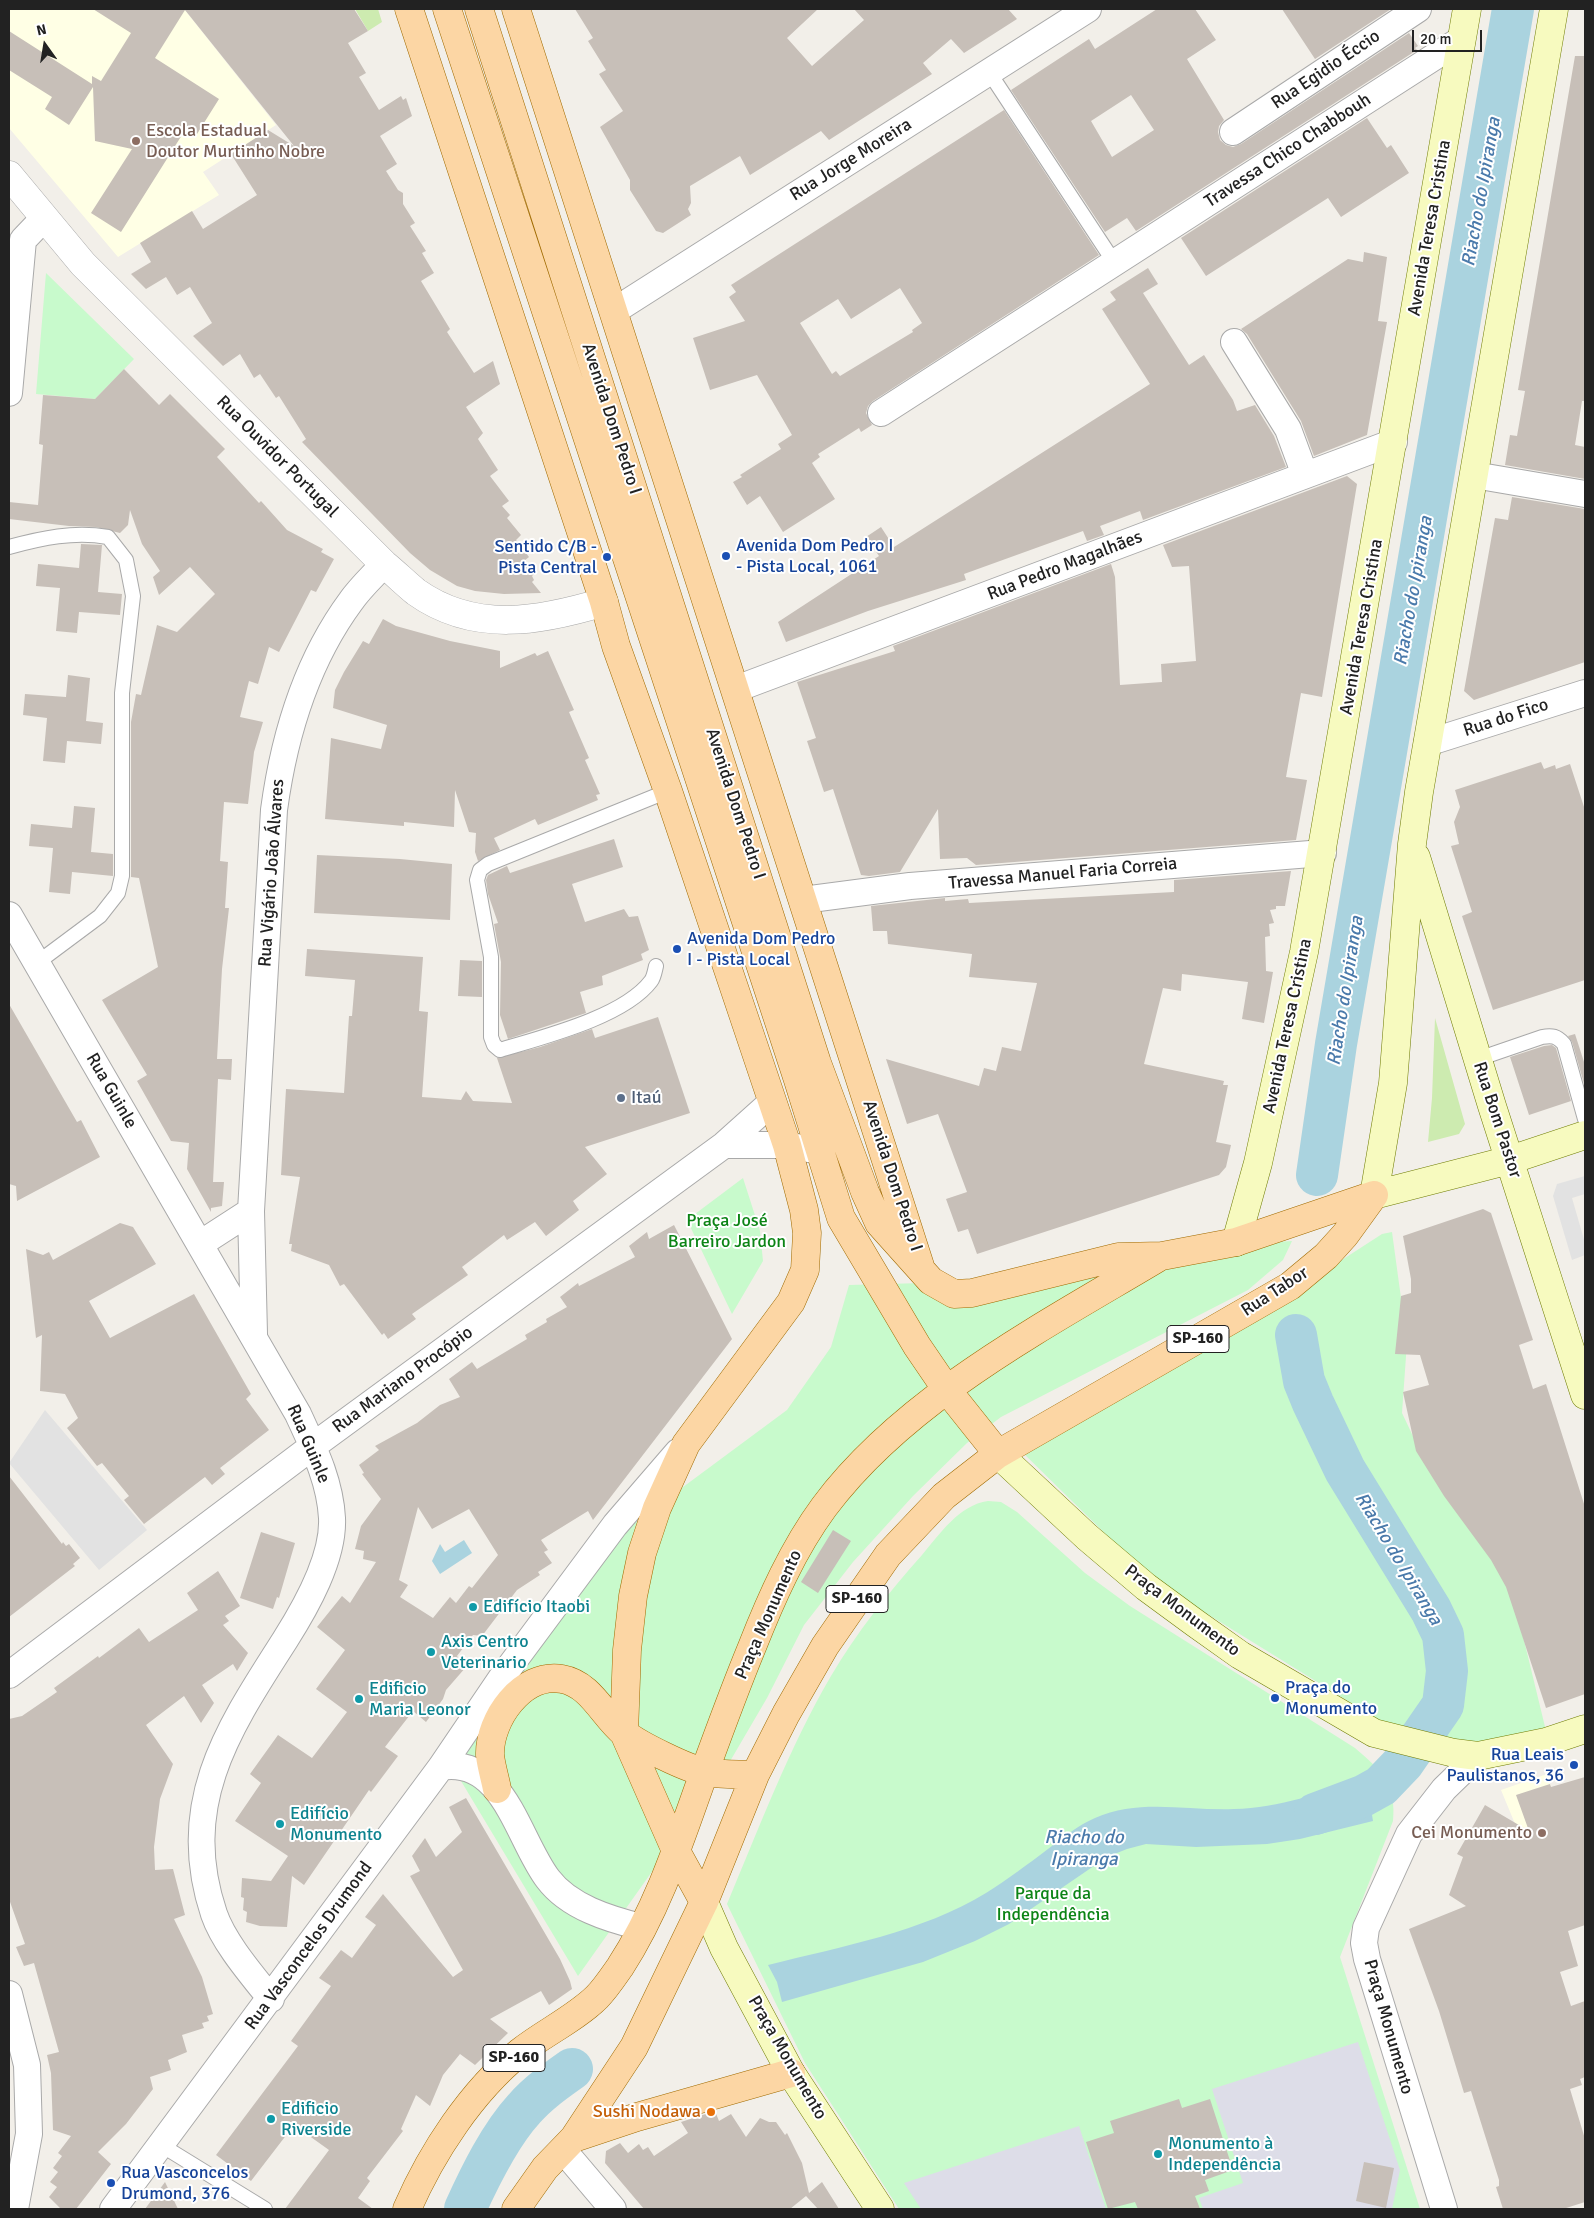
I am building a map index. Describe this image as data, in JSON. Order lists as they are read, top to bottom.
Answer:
{
  "streets": {
    "main road": [
      "Avenida Teresa Cristina",
      "Avenida Dom Pedro I",
      "Rua Bom Pastor",
      "Rua Tabor",
      "SP-160",
      "Praça Monumento"
    ],
    "street": [
      "Rua Egidio Éccio",
      "Travessa Chico Chabbouh",
      "Rua Jorge Moreira",
      "Rua Ouvidor Portugal",
      "Rua Pedro Magalhães",
      "Rua do Fico",
      "Rua Vigário João Álvares",
      "Travessa Manuel Faria Correia",
      "Rua Guinle",
      "Rua Mariano Procópio",
      "Rua Vasconcelos Drumond"
    ]
  },
  "crossings": [
    ["Travessa Chico Chabbouh", "Avenida Teresa Cristina"],
    ["Rua Jorge Moreira", "Avenida Dom Pedro I"],
    ["Avenida Teresa Cristina", "Rua Pedro Magalhães"],
    ["Avenida Teresa Cristina", "Travessa Manuel Faria Correia"],
    ["Avenida Teresa Cristina", "SP-160"],
    ["Avenida Dom Pedro I", "Rua Pedro Magalhães"],
    ["Avenida Dom Pedro I", "Travessa Manuel Faria Correia"],
    ["Avenida Dom Pedro I", "SP-160"],
    ["Avenida Dom Pedro I", "Praça Monumento"],
    ["Rua Ouvidor Portugal", "Rua Vigário João Álvares"],
    ["Rua do Fico", "SP-160"],
    ["Rua Vigário João Álvares", "Rua Guinle"],
    ["Rua Guinle", "Rua Mariano Procópio"],
    ["Rua Guinle", "Rua Vasconcelos Drumond"],
    ["Rua Bom Pastor", "SP-160"],
    ["Rua Tabor", "SP-160"],
    ["Rua Tabor", "Praça Monumento"],
    ["SP-160", "Praça Monumento"],
    ["Praça Monumento", "Rua Vasconcelos Drumond"]
  ],
  "water": ["Riacho do Ipiranga"],
  "parks": ["Praça José Barreiro Jardon", "Parque da Independência"],
  "places": [
    "Escola Estadual Doutor Murtinho Nobre",
    "Avenida Dom Pedro I - Pista Local, 1061",
    "Sentido C/B - Pista Central",
    "Avenida Dom Pedro I - Pista Local",
    "Itaú",
    "Edifício Itaobi",
    "Axis Centro Veterinario",
    "Praça do Monumento",
    "Edificio Maria Leonor",
    "Rua Leais Paulistanos, 36",
    "Edifício Monumento",
    "Cei Monumento",
    "Sushi Nodawa",
    "Edificio Riverside",
    "Monumento à Independência",
    "Rua Vasconcelos Drumond, 376"
  ],
  "scale_bar": "20 m",
  "north": "top"
}
